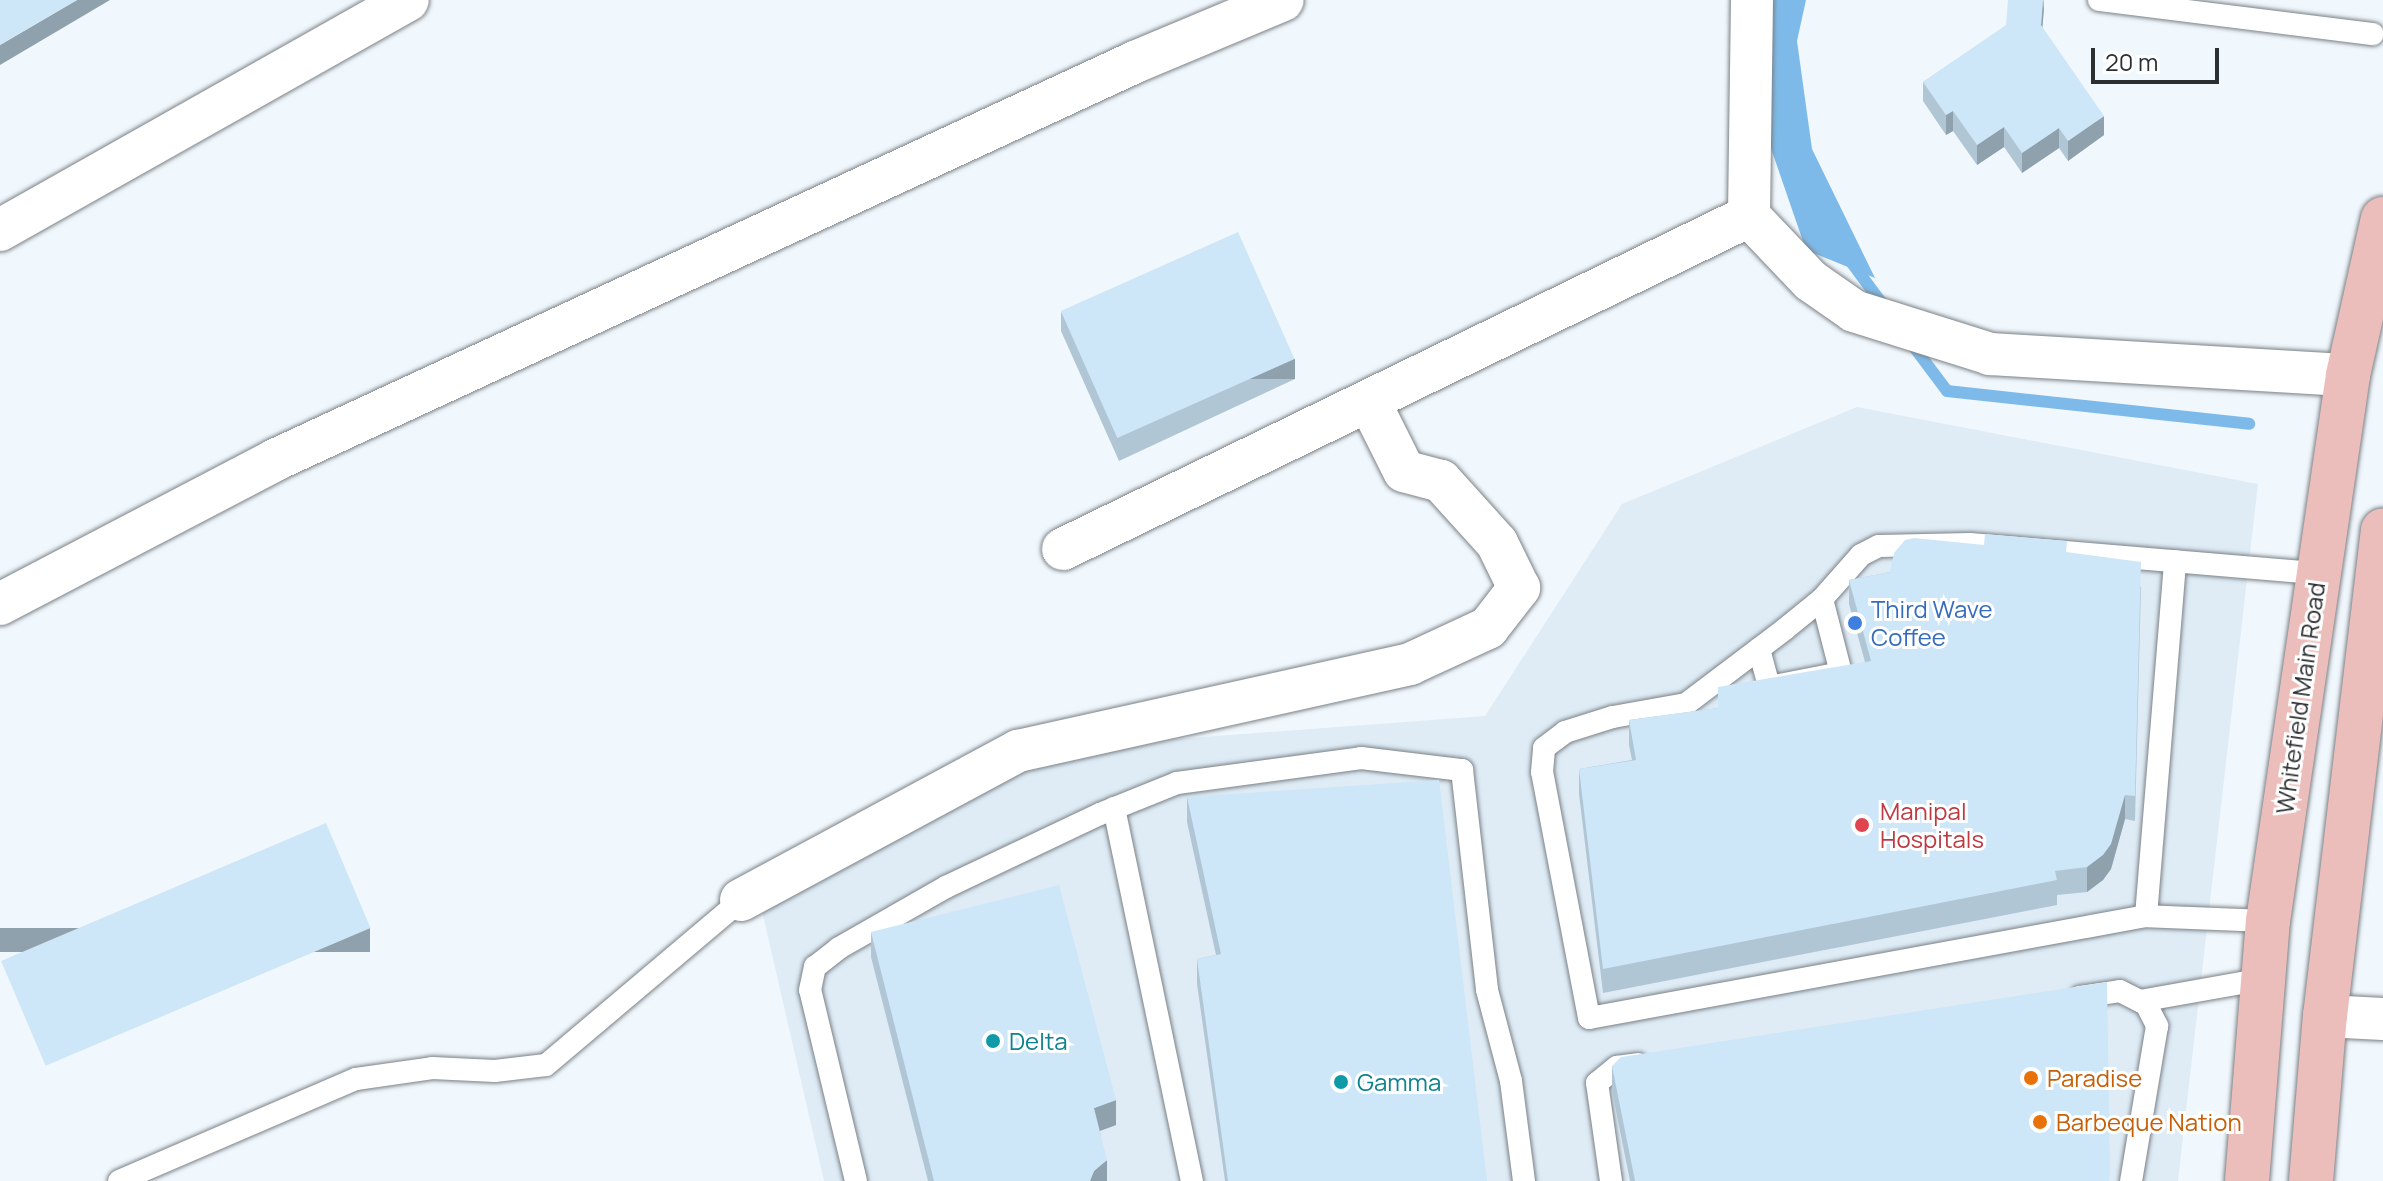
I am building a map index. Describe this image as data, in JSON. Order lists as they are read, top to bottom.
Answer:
{
  "streets": {
    "main road": ["Whitefield Main Road"]
  },
  "places": [
    "Third Wave Coffee",
    "Manipal Hospitals",
    "Delta",
    "Paradise",
    "Gamma",
    "Barbeque Nation"
  ],
  "scale_bar": "20 m"
}
